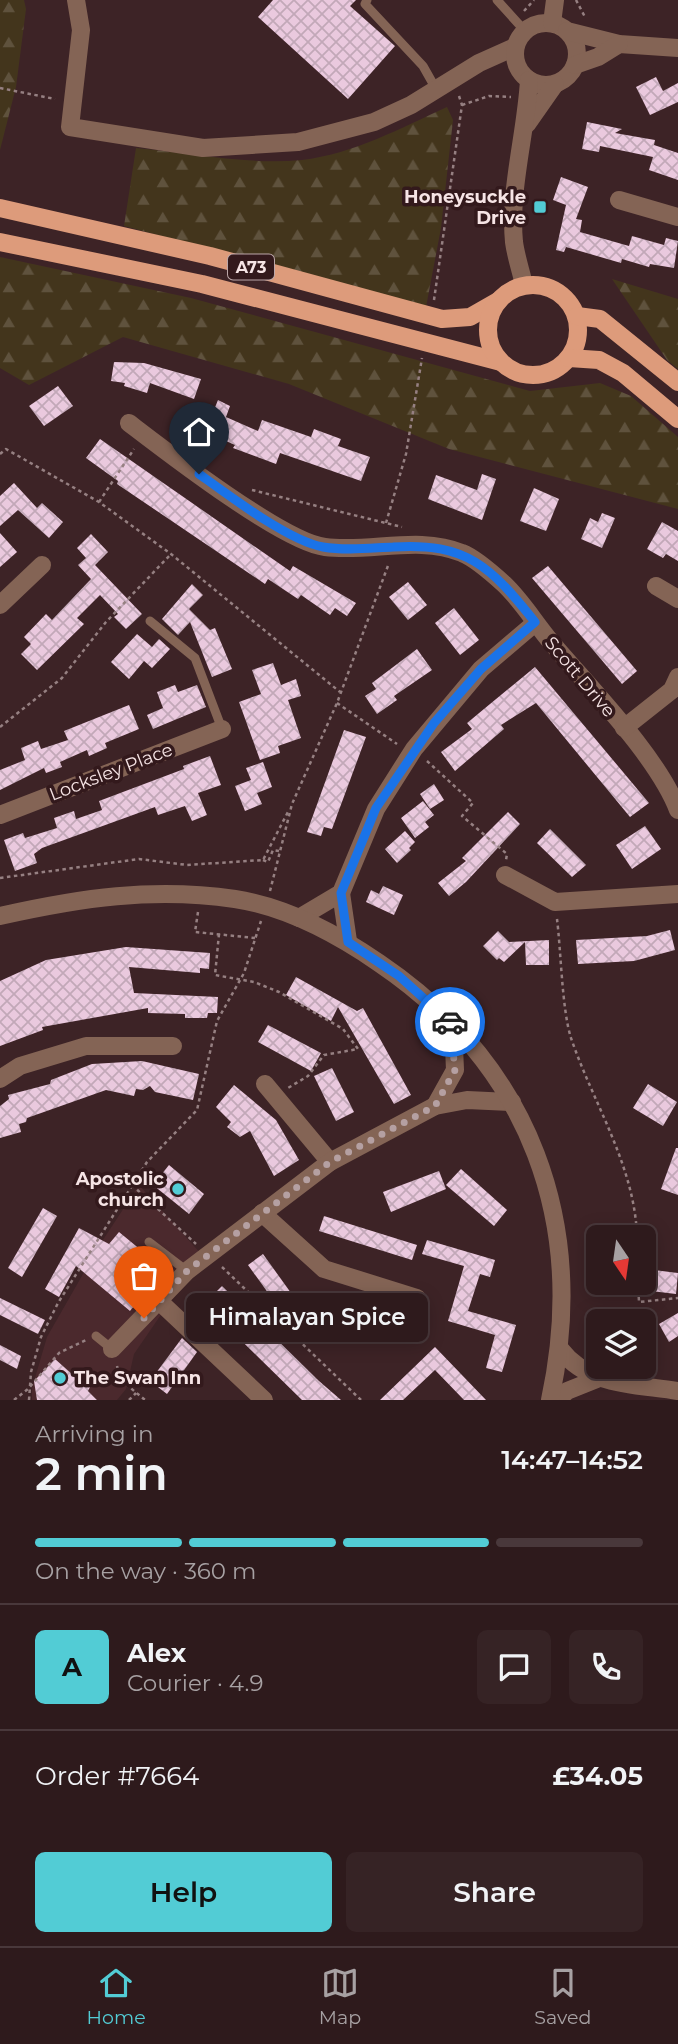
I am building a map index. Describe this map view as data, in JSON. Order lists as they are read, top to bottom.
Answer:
{
  "streets": {
    "main road": ["A73"],
    "street": ["Scott Drive", "Locksley Place"]
  },
  "places": {
    "transit": ["Honeysuckle Drive"],
    "other": ["Apostolic church", "Himalayan Spice", "The Swan Inn"]
  },
  "north": "bottom",
  "page": {
    "bubble": "Himalayan Spice",
    "heading": ["2 min", "Arriving in", "14:47–14:52"],
    "panel": [
      "Alex",
      "Courier · 4.9",
      "Order #7664",
      "£34.05"
    ],
    "bar": "On the way · 360 m",
    "round": "A",
    "buttons": ["Help", "Share"],
    "tabs": ["Home", "Map", "Saved"]
  }
}
